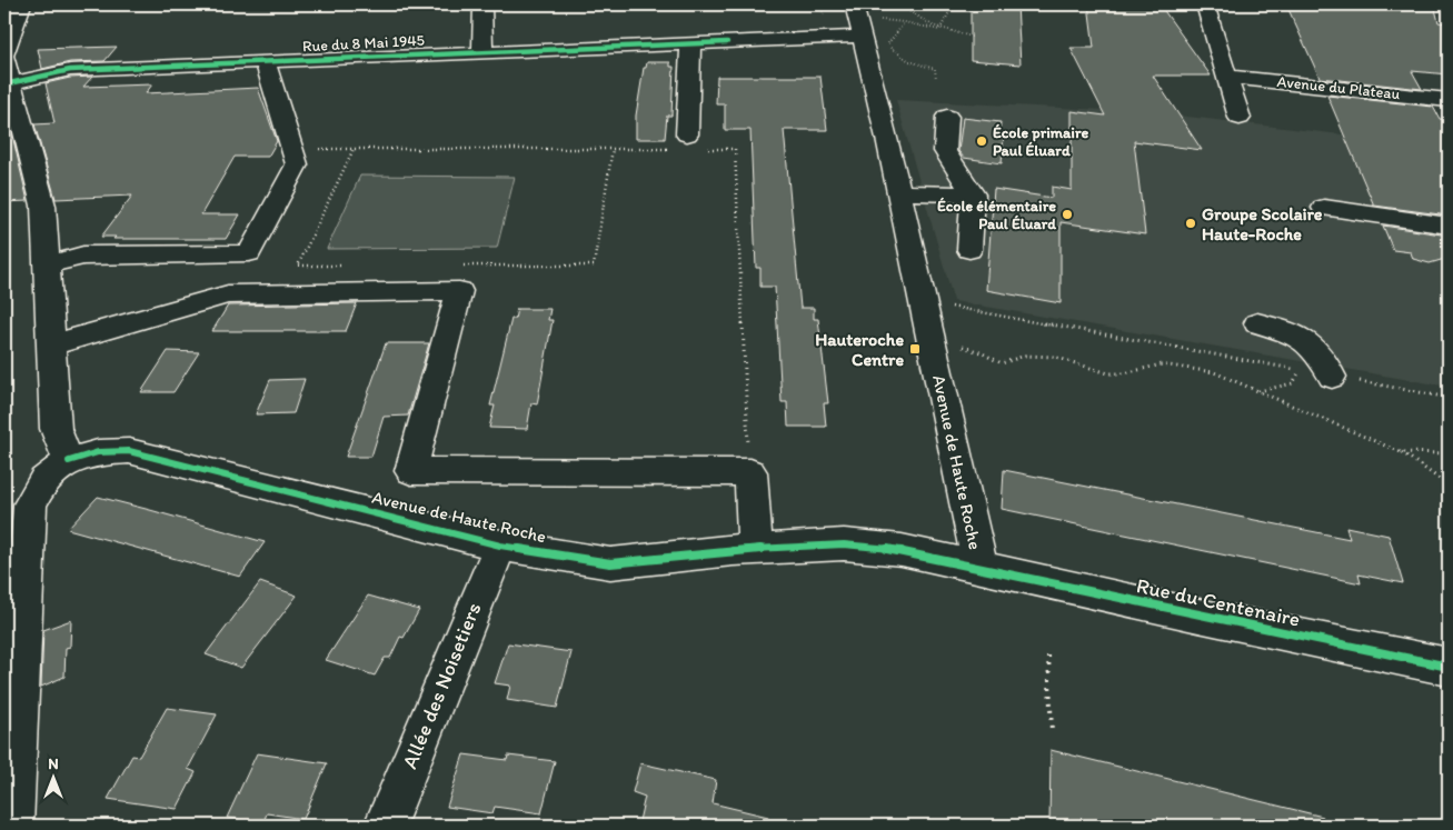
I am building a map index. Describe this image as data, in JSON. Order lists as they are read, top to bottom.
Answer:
{
  "streets": {
    "street": [
      "Rue du 8 Mai 1945",
      "Avenue du Plateau",
      "Avenue de Haute Roche",
      "Rue du Centenaire",
      "Allée des Noisetiers"
    ]
  },
  "crossings": [
    ["Rue du 8 Mai 1945", "Avenue de Haute Roche"],
    ["Avenue de Haute Roche", "Rue du Centenaire"],
    ["Avenue de Haute Roche", "Allée des Noisetiers"]
  ],
  "places": {
    "other": ["École primaire Paul Éluard", "École élémentaire Paul Éluard", "Groupe Scolaire Haute-Roche"],
    "transit": ["Hauteroche Centre"]
  },
  "north": "top"
}
